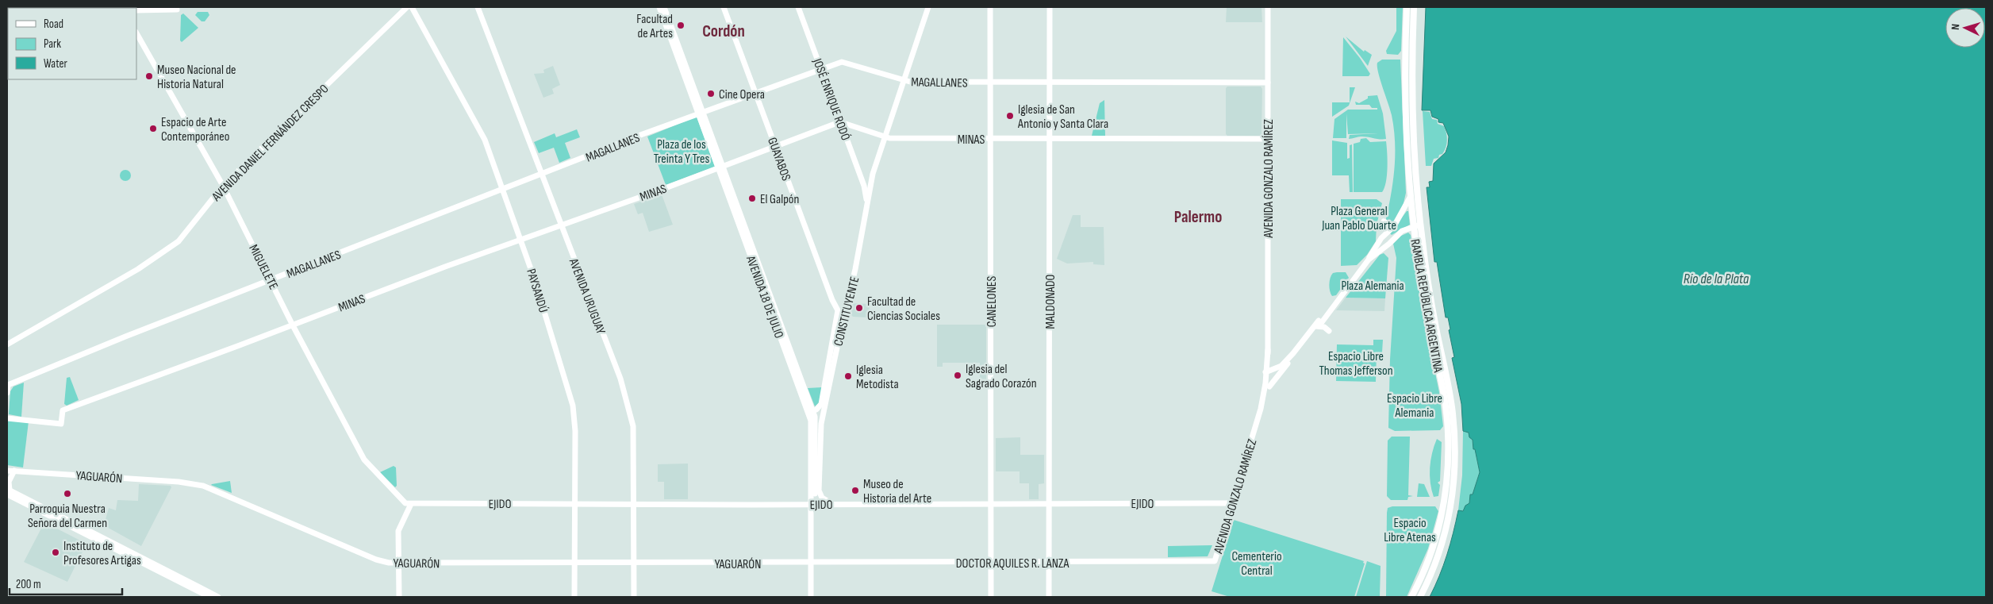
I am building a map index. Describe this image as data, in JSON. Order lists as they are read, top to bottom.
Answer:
{
  "streets": {
    "main road": ["RAMBLA REPÚBLICA ARGENTINA"],
    "street": [
      "MAGALLANES",
      "JOSÉ ENRIQUE RODÓ",
      "MINAS",
      "AVENIDA DANIEL FERNÁNDEZ CRESPO",
      "GUAYABOS",
      "AVENIDA GONZALO RAMÍREZ",
      "MIGUELETE",
      "PAYSANDÚ",
      "AVENIDA URUGUAY",
      "AVENIDA 18 DE JULIO",
      "CANELONES",
      "MALDONADO",
      "CONSTITUYENTE",
      "YAGUARÓN",
      "EJIDO",
      "DOCTOR AQUILES R. LANZA"
    ]
  },
  "crossings": [
    ["MAGALLANES", "JOSÉ ENRIQUE RODÓ"],
    ["MAGALLANES", "GUAYABOS"],
    ["MAGALLANES", "AVENIDA GONZALO RAMÍREZ"],
    ["MAGALLANES", "MIGUELETE"],
    ["MAGALLANES", "PAYSANDÚ"],
    ["MAGALLANES", "AVENIDA URUGUAY"],
    ["MAGALLANES", "AVENIDA 18 DE JULIO"],
    ["MAGALLANES", "CANELONES"],
    ["MAGALLANES", "MALDONADO"],
    ["MAGALLANES", "CONSTITUYENTE"],
    ["JOSÉ ENRIQUE RODÓ", "MINAS"],
    ["JOSÉ ENRIQUE RODÓ", "CONSTITUYENTE"],
    ["MINAS", "GUAYABOS"],
    ["MINAS", "AVENIDA GONZALO RAMÍREZ"],
    ["MINAS", "MIGUELETE"],
    ["MINAS", "PAYSANDÚ"],
    ["MINAS", "AVENIDA URUGUAY"],
    ["MINAS", "AVENIDA 18 DE JULIO"],
    ["MINAS", "CANELONES"],
    ["MINAS", "MALDONADO"],
    ["MINAS", "CONSTITUYENTE"],
    ["AVENIDA DANIEL FERNÁNDEZ CRESPO", "MIGUELETE"],
    ["GUAYABOS", "CONSTITUYENTE"],
    ["AVENIDA GONZALO RAMÍREZ", "EJIDO"],
    ["AVENIDA GONZALO RAMÍREZ", "DOCTOR AQUILES R. LANZA"],
    ["MIGUELETE", "EJIDO"],
    ["PAYSANDÚ", "YAGUARÓN"],
    ["PAYSANDÚ", "EJIDO"],
    ["AVENIDA URUGUAY", "YAGUARÓN"],
    ["AVENIDA URUGUAY", "EJIDO"],
    ["AVENIDA 18 DE JULIO", "CONSTITUYENTE"],
    ["AVENIDA 18 DE JULIO", "YAGUARÓN"],
    ["AVENIDA 18 DE JULIO", "EJIDO"],
    ["AVENIDA 18 DE JULIO", "DOCTOR AQUILES R. LANZA"],
    ["CANELONES", "EJIDO"],
    ["CANELONES", "DOCTOR AQUILES R. LANZA"],
    ["MALDONADO", "EJIDO"],
    ["MALDONADO", "DOCTOR AQUILES R. LANZA"],
    ["YAGUARÓN", "DOCTOR AQUILES R. LANZA"]
  ],
  "districts": ["Cordón", "Palermo"],
  "water": ["Río de la Plata"],
  "parks": [
    "Plaza de los Treinta Y Tres",
    "Plaza General Juan Pablo Duarte",
    "Plaza Alemania",
    "Espacio Libre Thomas Jefferson",
    "Espacio Libre Alemania",
    "Espacio Libre Atenas",
    "Cementerio Central"
  ],
  "places": [
    "Facultad de Artes",
    "Museo Nacional de Historia Natural",
    "Cine Opera",
    "Iglesia de San Antonio y Santa Clara",
    "Espacio de Arte Contemporáneo",
    "El Galpón",
    "Facultad de Ciencias Sociales",
    "Iglesia del Sagrado Corazón",
    "Iglesia Metodista",
    "Museo de Historia del Arte",
    "Parroquia Nuestra Señora del Carmen",
    "Instituto de Profesores Artigas"
  ],
  "legend": ["Road", "Park", "Water"],
  "scale_bar": "200 m",
  "north": "left"
}
